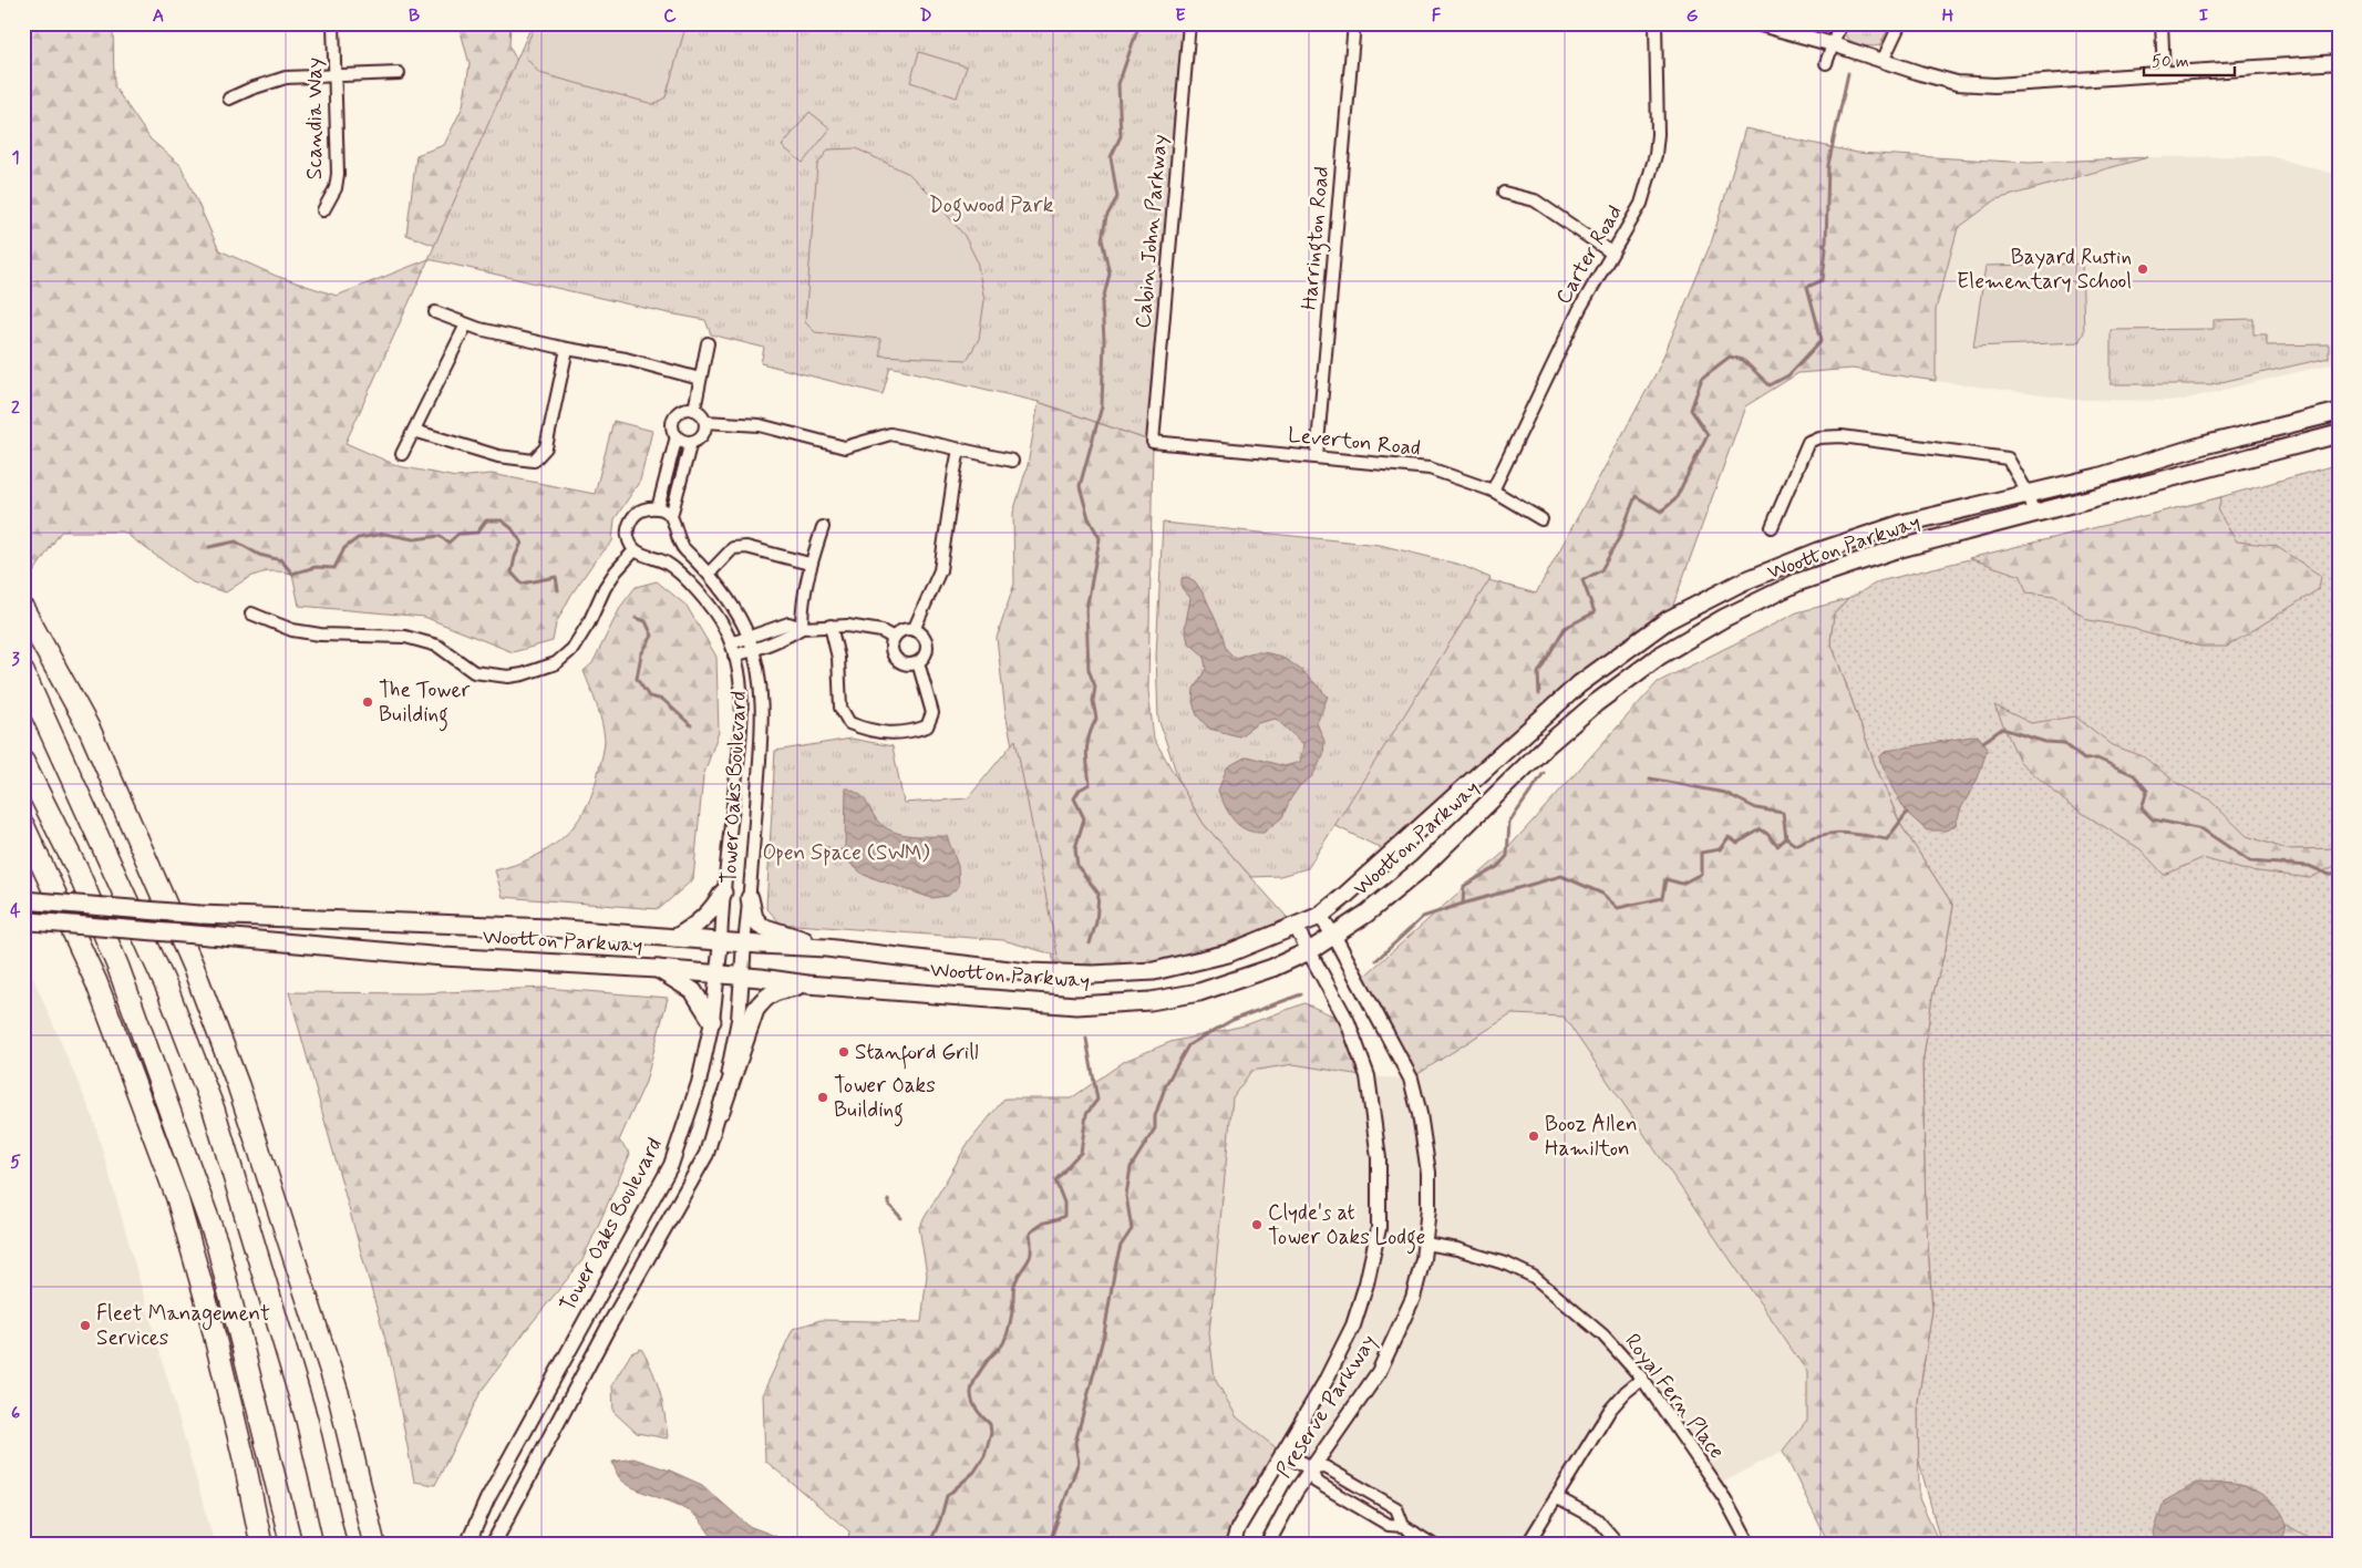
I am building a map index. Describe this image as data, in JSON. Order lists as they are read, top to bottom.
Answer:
{
  "streets": {
    "main road": ["Wootton Parkway"],
    "street": [
      "Scandia Way",
      "Cabin John Parkway",
      "Harrington Road",
      "Carter Road",
      "Leverton Road",
      "Tower Oaks Boulevard",
      "Royal Fern Place",
      "Preserve Parkway"
    ]
  },
  "crossings": [
    ["Cabin John Parkway", "Leverton Road"],
    ["Harrington Road", "Leverton Road"],
    ["Carter Road", "Leverton Road"],
    ["Wootton Parkway", "Tower Oaks Boulevard"],
    ["Wootton Parkway", "Preserve Parkway"],
    ["Royal Fern Place", "Preserve Parkway"]
  ],
  "parks": ["Dogwood Park", "Open Space (SWM)"],
  "places": [
    "Bayard Rustin Elementary School",
    "The Tower Building",
    "Stanford Grill",
    "Tower Oaks Building",
    "Booz Allen Hamilton",
    "Clyde's at Tower Oaks Lodge",
    "Fleet Management Services"
  ],
  "scale_bar": "50 m",
  "grid": {
    "columns": [
      "A",
      "B",
      "C",
      "D",
      "E",
      "F",
      "G",
      "H",
      "I"
    ],
    "rows": [
      "1",
      "2",
      "3",
      "4",
      "5",
      "6"
    ]
  }
}
